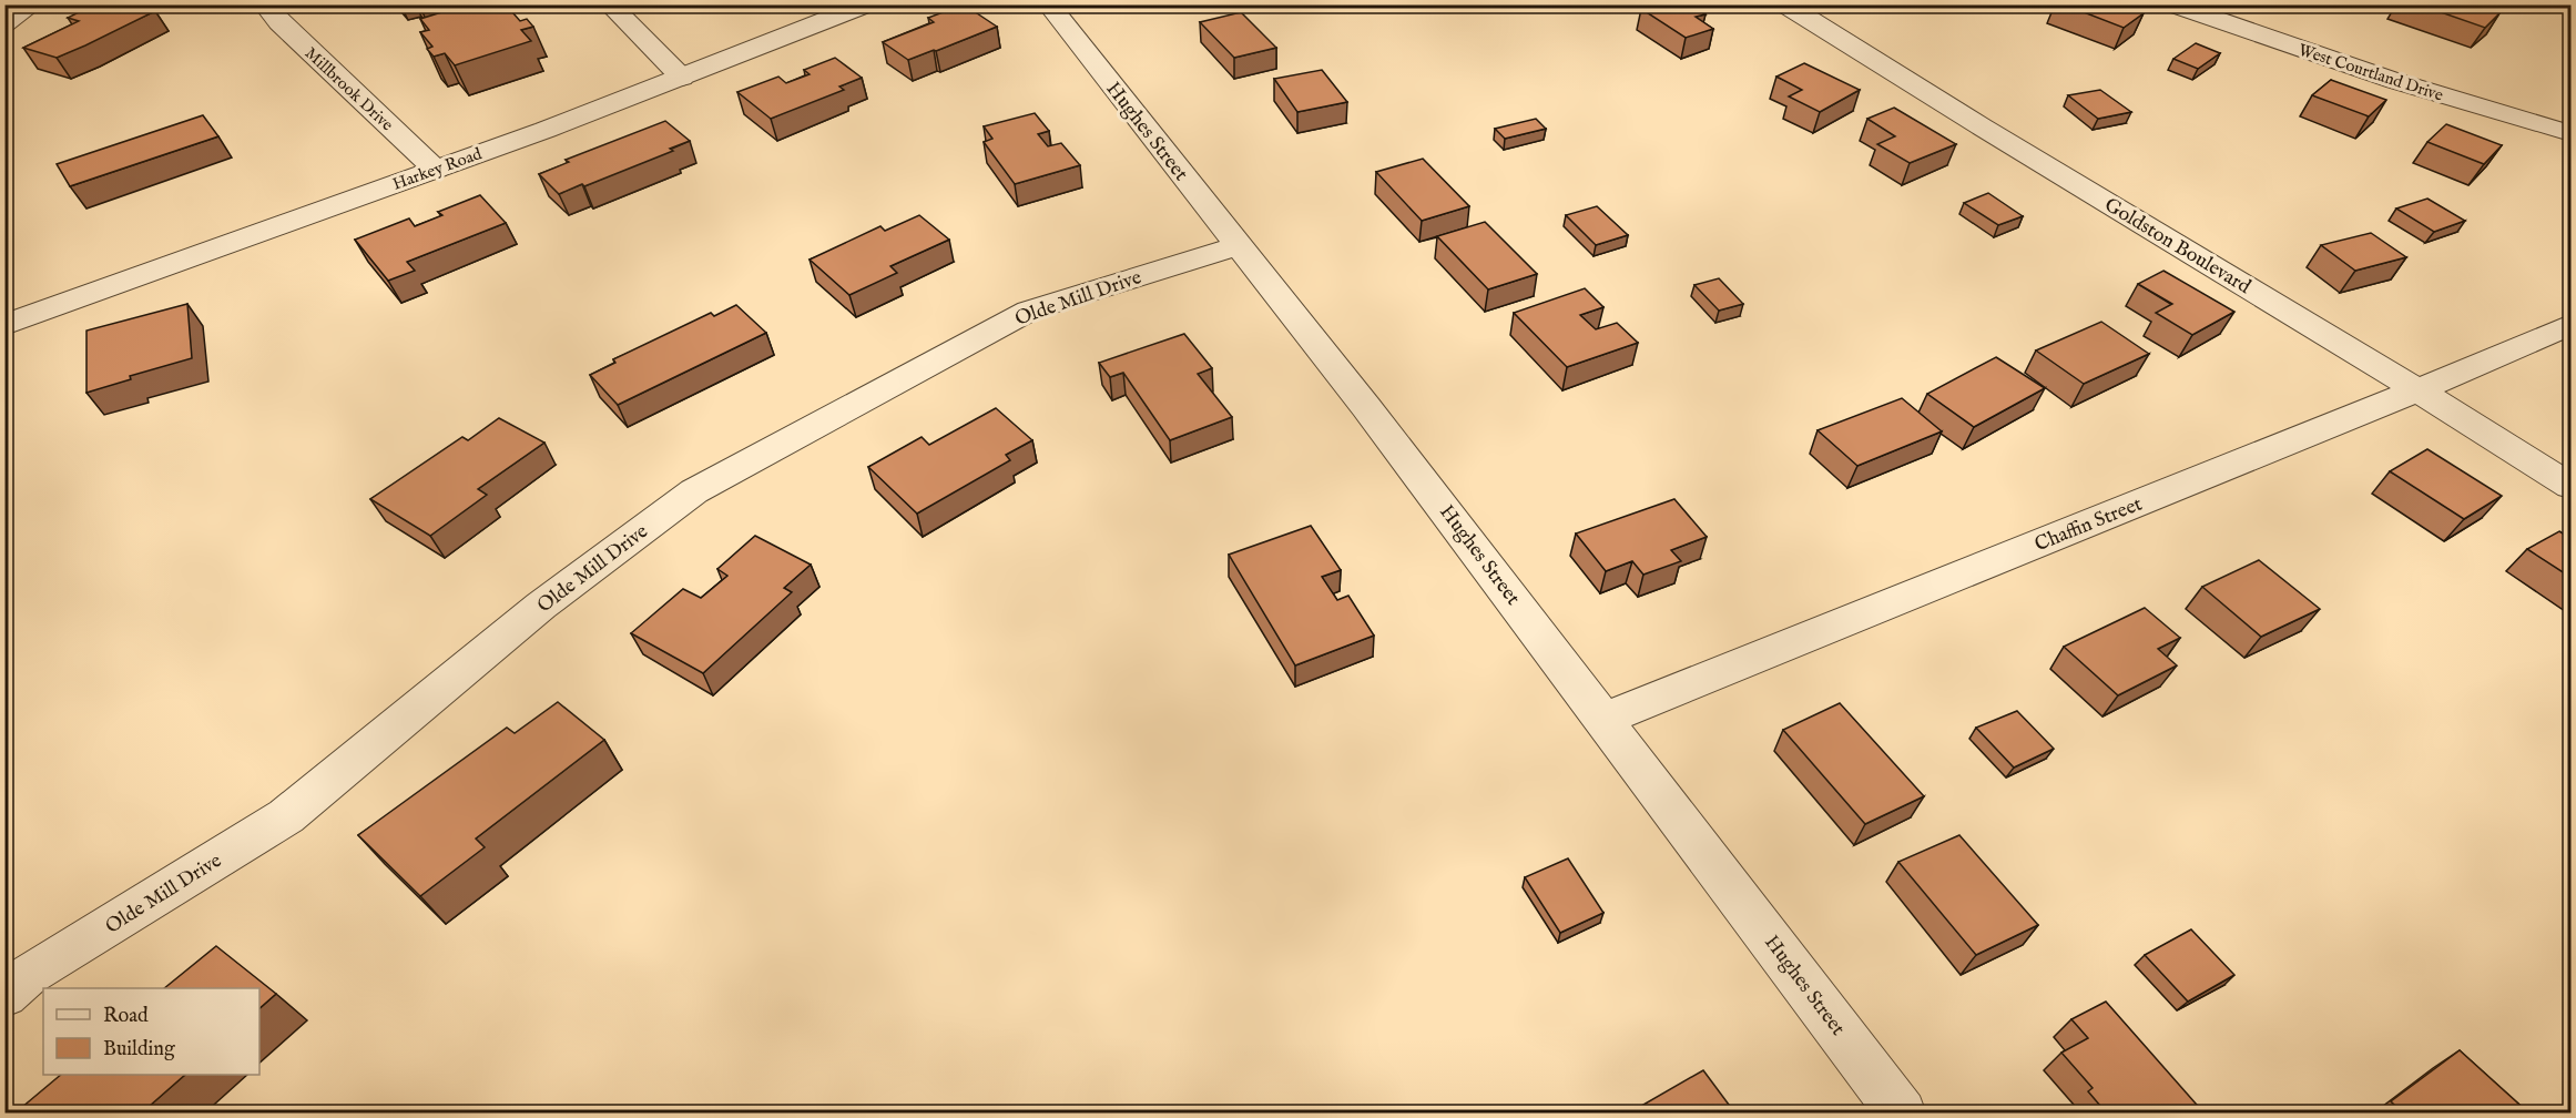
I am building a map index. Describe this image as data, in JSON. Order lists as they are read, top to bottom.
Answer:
{
  "streets": {
    "street": [
      "West Courtland Drive",
      "Millbrook Drive",
      "Hughes Street",
      "Harkey Road",
      "Goldston Boulevard",
      "Olde Mill Drive",
      "Chaffin Street"
    ]
  },
  "crossings": [
    ["Millbrook Drive", "Harkey Road"],
    ["Hughes Street", "Olde Mill Drive"],
    ["Hughes Street", "Chaffin Street"],
    ["Goldston Boulevard", "Chaffin Street"]
  ],
  "legend": ["Road", "Building"]
}
